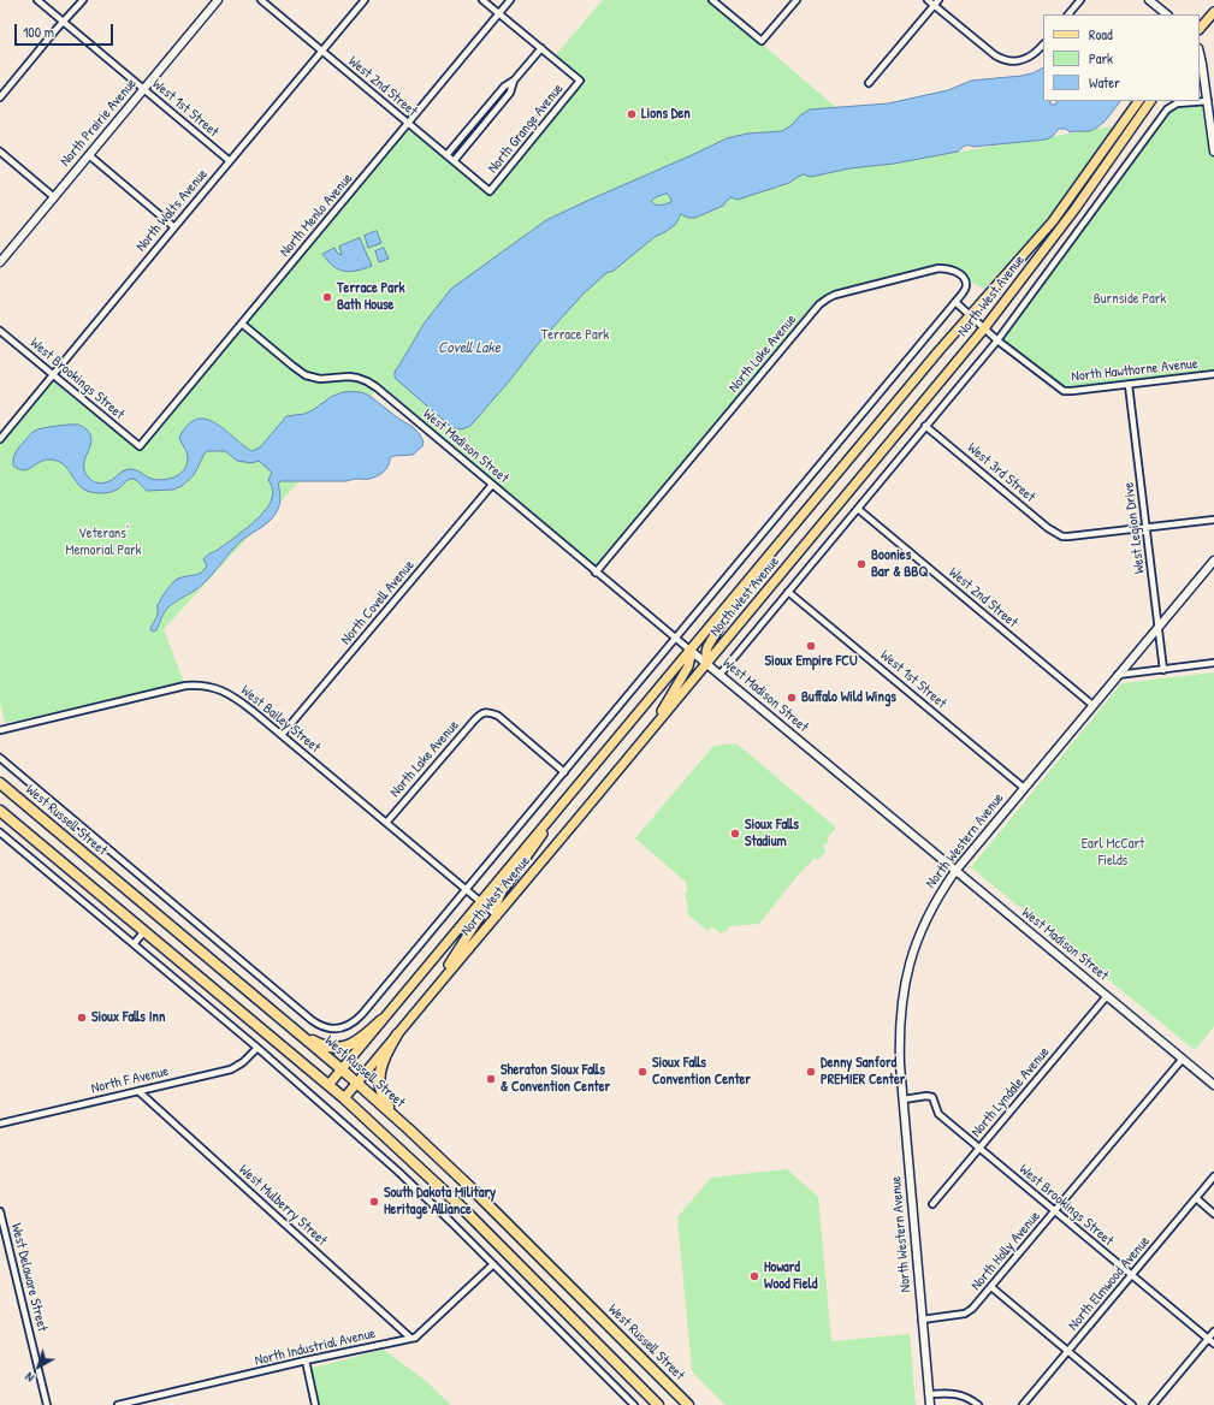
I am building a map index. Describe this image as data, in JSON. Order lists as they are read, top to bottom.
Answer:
{
  "streets": {
    "highway": ["West Russell Street"],
    "main road": ["North West Avenue"],
    "street": [
      "West 2nd Street",
      "West 1st Street",
      "North Prairie Avenue",
      "North Grange Avenue",
      "North Walts Avenue",
      "North Menlo Avenue",
      "North Lake Avenue",
      "North Hawthorne Avenue",
      "West Brookings Street",
      "West Madison Street",
      "West 3rd Street",
      "West Legion Drive",
      "North Covell Avenue",
      "West Bailey Street",
      "North Western Avenue",
      "North F Avenue",
      "North Lyndale Avenue",
      "West Mulberry Street",
      "North Holly Avenue",
      "West Delaware Street",
      "North Elmwood Avenue",
      "North Industrial Avenue"
    ]
  },
  "crossings": [
    ["West 2nd Street", "North Grange Avenue"],
    ["West 2nd Street", "North Walts Avenue"],
    ["West 2nd Street", "North Menlo Avenue"],
    ["West 2nd Street", "North West Avenue"],
    ["West 2nd Street", "North Western Avenue"],
    ["West 1st Street", "North Prairie Avenue"],
    ["West 1st Street", "North Walts Avenue"],
    ["West 1st Street", "North West Avenue"],
    ["West 1st Street", "North Western Avenue"],
    ["North Walts Avenue", "West Brookings Street"],
    ["North Menlo Avenue", "West Brookings Street"],
    ["North Menlo Avenue", "West Madison Street"],
    ["North West Avenue", "North Lake Avenue"],
    ["North West Avenue", "North Hawthorne Avenue"],
    ["North West Avenue", "West Madison Street"],
    ["North West Avenue", "West 3rd Street"],
    ["North West Avenue", "West Bailey Street"],
    ["North West Avenue", "West Russell Street"],
    ["North Lake Avenue", "West Madison Street"],
    ["North Lake Avenue", "West Bailey Street"],
    ["North Hawthorne Avenue", "West Legion Drive"],
    ["West Brookings Street", "North Western Avenue"],
    ["West Brookings Street", "North Lyndale Avenue"],
    ["West Brookings Street", "North Holly Avenue"],
    ["West Brookings Street", "North Elmwood Avenue"],
    ["West Madison Street", "North Covell Avenue"],
    ["West Madison Street", "North Western Avenue"],
    ["West Madison Street", "North Lyndale Avenue"],
    ["West Madison Street", "North Holly Avenue"],
    ["West 3rd Street", "West Legion Drive"],
    ["West Legion Drive", "North Western Avenue"],
    ["North Covell Avenue", "West Bailey Street"],
    ["North Western Avenue", "North Holly Avenue"],
    ["North F Avenue", "West Mulberry Street"],
    ["West Mulberry Street", "North Industrial Avenue"]
  ],
  "water": ["Covell Lake"],
  "parks": [
    "Burnside Park",
    "Terrace Park",
    "Veterans' Memorial Park",
    "Earl McCart Fields"
  ],
  "places": [
    "Lions Den",
    "Terrace Park Bath House",
    "Boonies Bar & BBQ",
    "Sioux Empire FCU",
    "Buffalo Wild Wings",
    "Sioux Falls Stadium",
    "Sioux Falls Inn",
    "Sioux Falls Convention Center",
    "Denny Sanford PREMIER Center",
    "Sheraton Sioux Falls & Convention Center",
    "South Dakota Military Heritage Alliance",
    "Howard Wood Field"
  ],
  "legend": ["Road", "Park", "Water"],
  "scale_bar": "100 m",
  "north": "bottom left"
}
